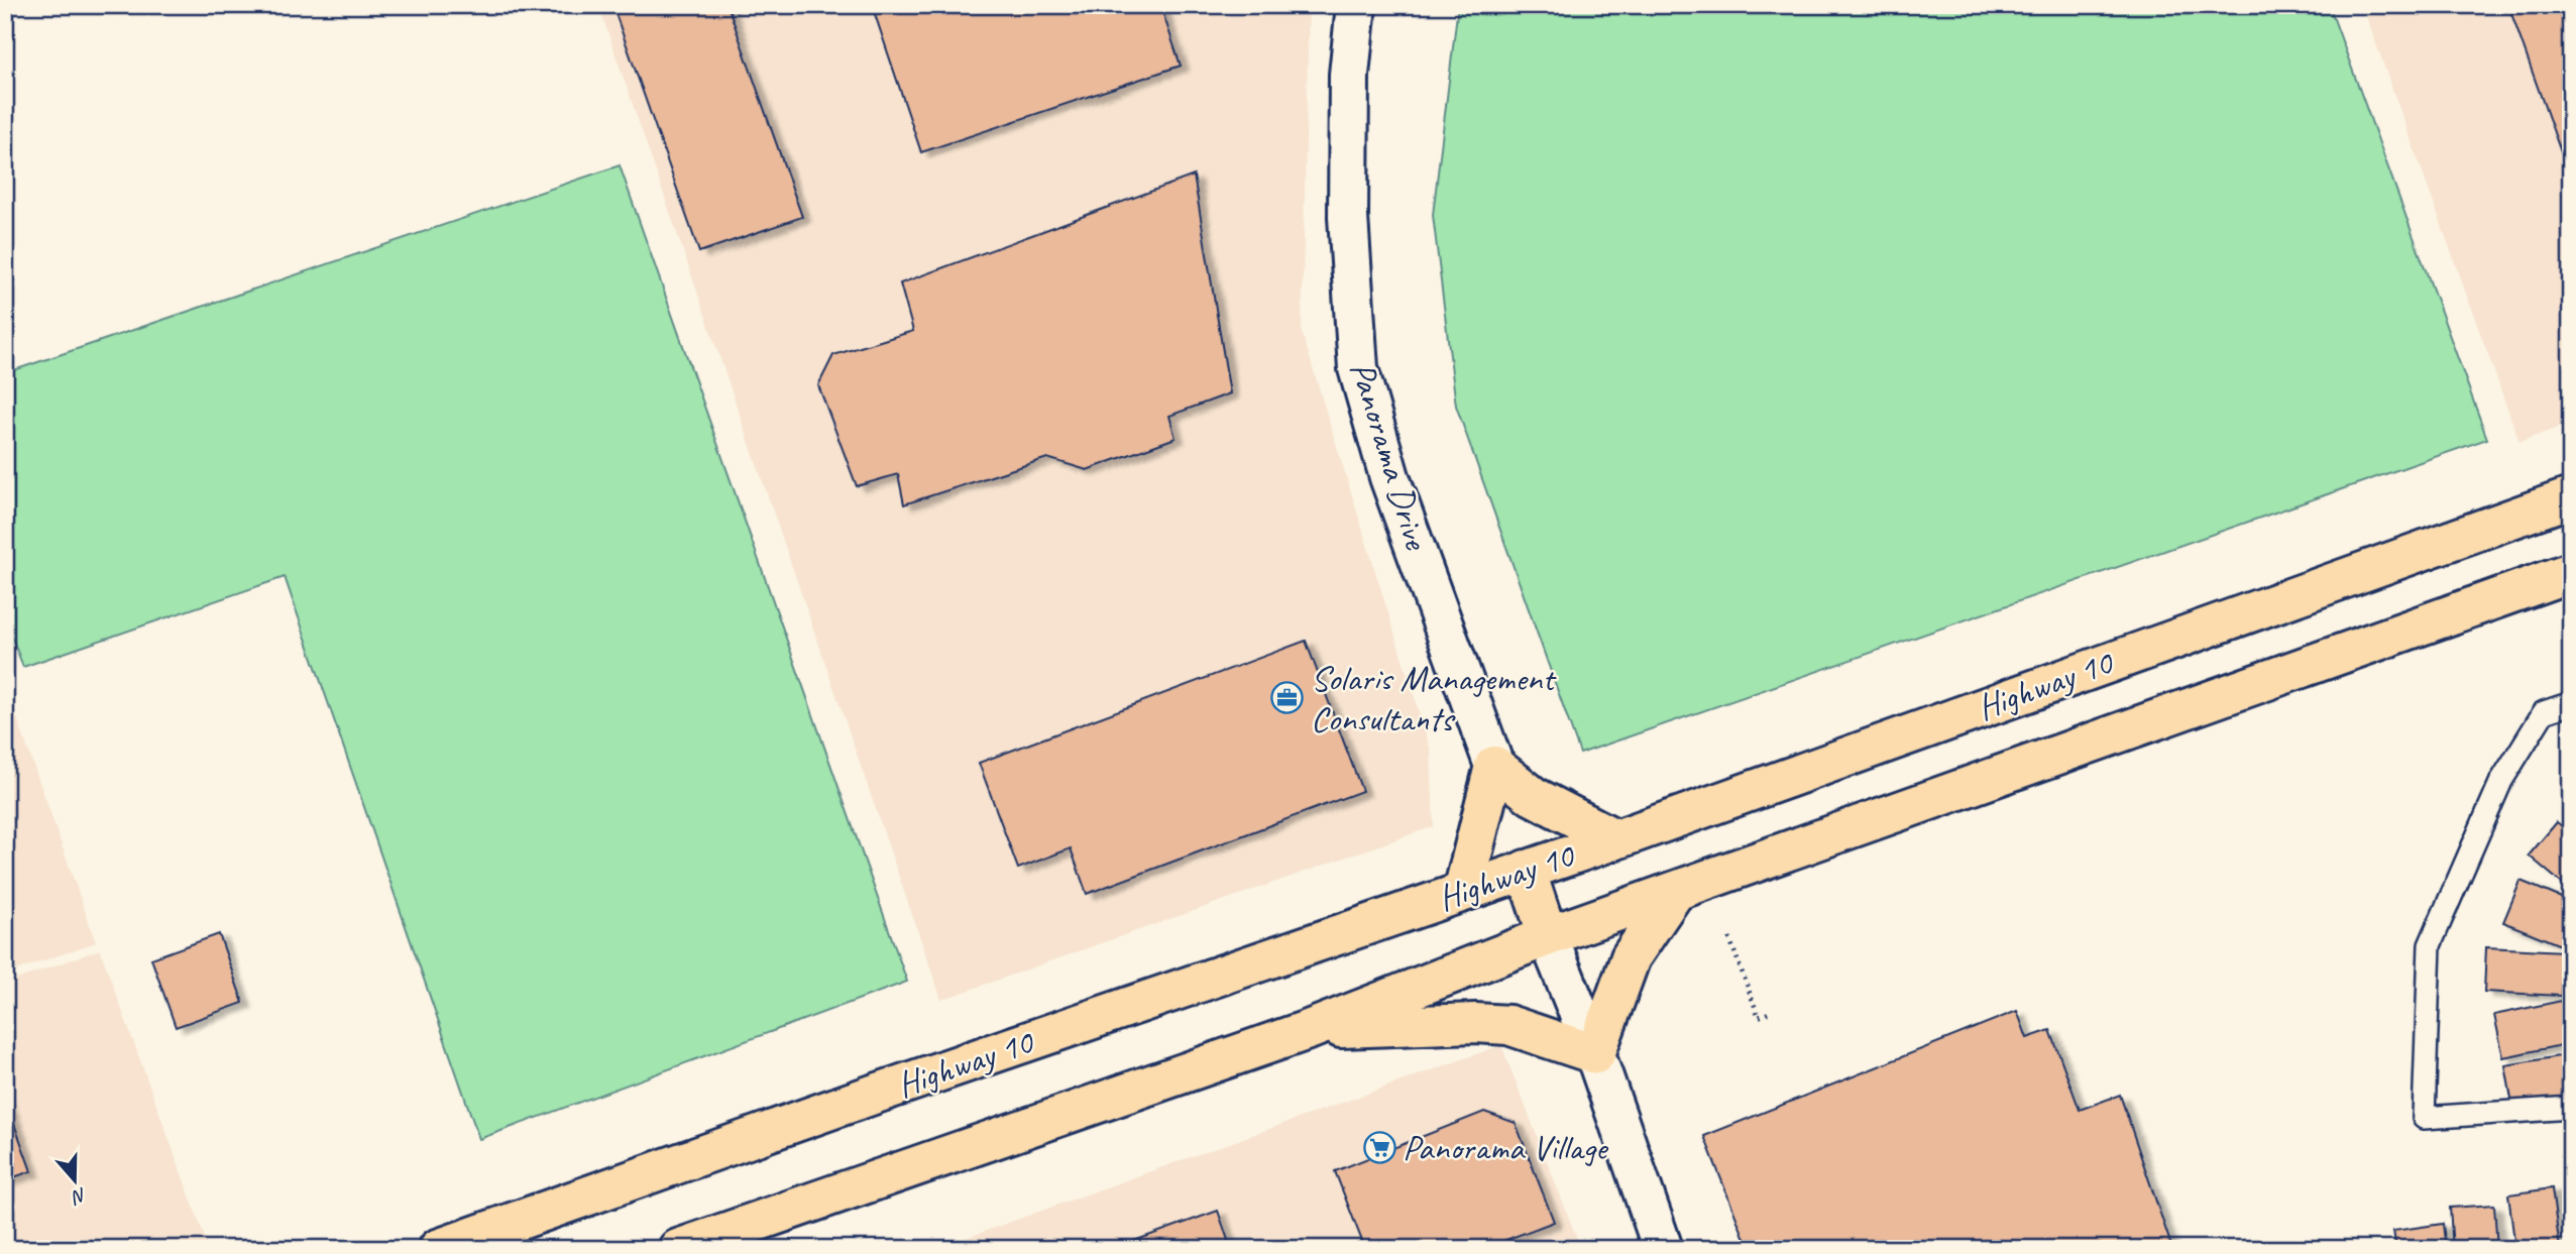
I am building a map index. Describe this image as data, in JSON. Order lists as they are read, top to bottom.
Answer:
{
  "streets": {
    "highway": ["Highway 10"],
    "street": ["Panorama Drive"]
  },
  "places": {
    "office": ["Solaris Management Consultants"],
    "supermarket": ["Panorama Village"]
  },
  "north": "bottom"
}
